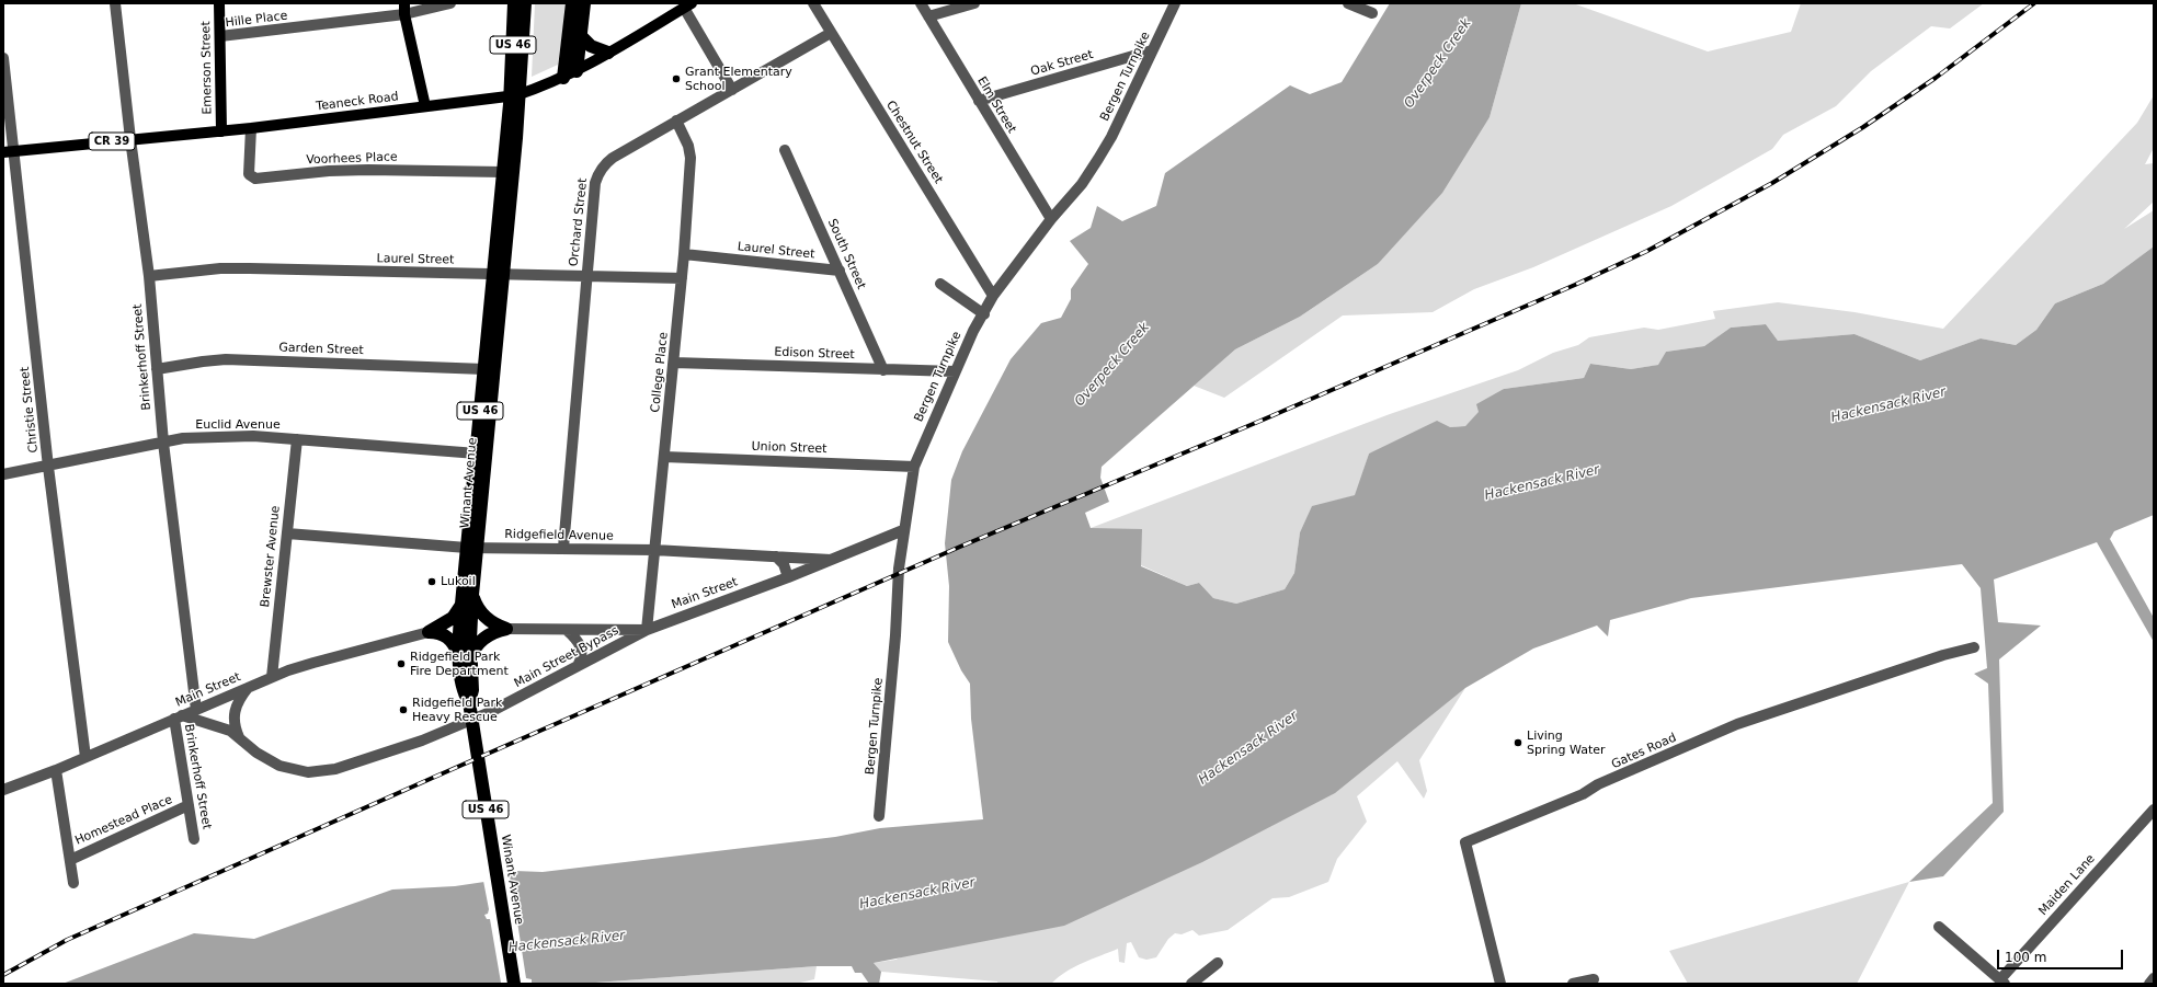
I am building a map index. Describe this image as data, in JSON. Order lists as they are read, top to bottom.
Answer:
{
  "streets": {
    "highway": ["US 46", "Winant Avenue"],
    "main road": ["Emerson Street", "Teaneck Road", "CR 39"],
    "street": [
      "Hille Place",
      "Oak Street",
      "Bergen Turnpike",
      "Elm Street",
      "Chestnut Street",
      "Voorhees Place",
      "Orchard Street",
      "Laurel Street",
      "South Street",
      "Garden Street",
      "Edison Street",
      "Brinkerhoff Street",
      "College Place",
      "Christie Street",
      "Euclid Avenue",
      "Union Street",
      "Ridgefield Avenue",
      "Brewster Avenue",
      "Main Street",
      "Main Street Bypass",
      "Gates Road",
      "Homestead Place",
      "Maiden Lane"
    ]
  },
  "crossings": [
    ["Hille Place", "Emerson Street"],
    ["US 46", "Voorhees Place"],
    ["US 46", "Winant Avenue"],
    ["Oak Street", "Bergen Turnpike"],
    ["Oak Street", "Elm Street"],
    ["Emerson Street", "Teaneck Road"],
    ["Bergen Turnpike", "Elm Street"],
    ["Bergen Turnpike", "Chestnut Street"],
    ["Bergen Turnpike", "Edison Street"],
    ["Bergen Turnpike", "Union Street"],
    ["Bergen Turnpike", "Main Street"],
    ["Teaneck Road", "Voorhees Place"],
    ["Teaneck Road", "Brinkerhoff Street"],
    ["Teaneck Road", "Christie Street"],
    ["Chestnut Street", "Orchard Street"],
    ["Voorhees Place", "Winant Avenue"],
    ["Orchard Street", "Laurel Street"],
    ["Orchard Street", "College Place"],
    ["Orchard Street", "Ridgefield Avenue"],
    ["Laurel Street", "South Street"],
    ["Laurel Street", "Brinkerhoff Street"],
    ["Laurel Street", "College Place"],
    ["Laurel Street", "Winant Avenue"],
    ["South Street", "Edison Street"],
    ["Garden Street", "Brinkerhoff Street"],
    ["Garden Street", "Winant Avenue"],
    ["Edison Street", "College Place"],
    ["Brinkerhoff Street", "Euclid Avenue"],
    ["Brinkerhoff Street", "Main Street"],
    ["Brinkerhoff Street", "Main Street Bypass"],
    ["Brinkerhoff Street", "Homestead Place"],
    ["College Place", "Union Street"],
    ["College Place", "Ridgefield Avenue"],
    ["College Place", "Main Street"],
    ["College Place", "Main Street Bypass"],
    ["Christie Street", "Euclid Avenue"],
    ["Christie Street", "Main Street"],
    ["Euclid Avenue", "Winant Avenue"],
    ["Euclid Avenue", "Brewster Avenue"],
    ["Winant Avenue", "Ridgefield Avenue"],
    ["Ridgefield Avenue", "Brewster Avenue"],
    ["Ridgefield Avenue", "Main Street"],
    ["Brewster Avenue", "Main Street"],
    ["Main Street", "Main Street Bypass"]
  ],
  "water": ["Overpeck Creek", "Hackensack River"],
  "places": [
    "Grant Elementary School",
    "Lukoil",
    "Ridgefield Park Fire Department",
    "Ridgefield Park Heavy Rescue",
    "Living Spring Water"
  ],
  "scale_bar": "100 m"
}
